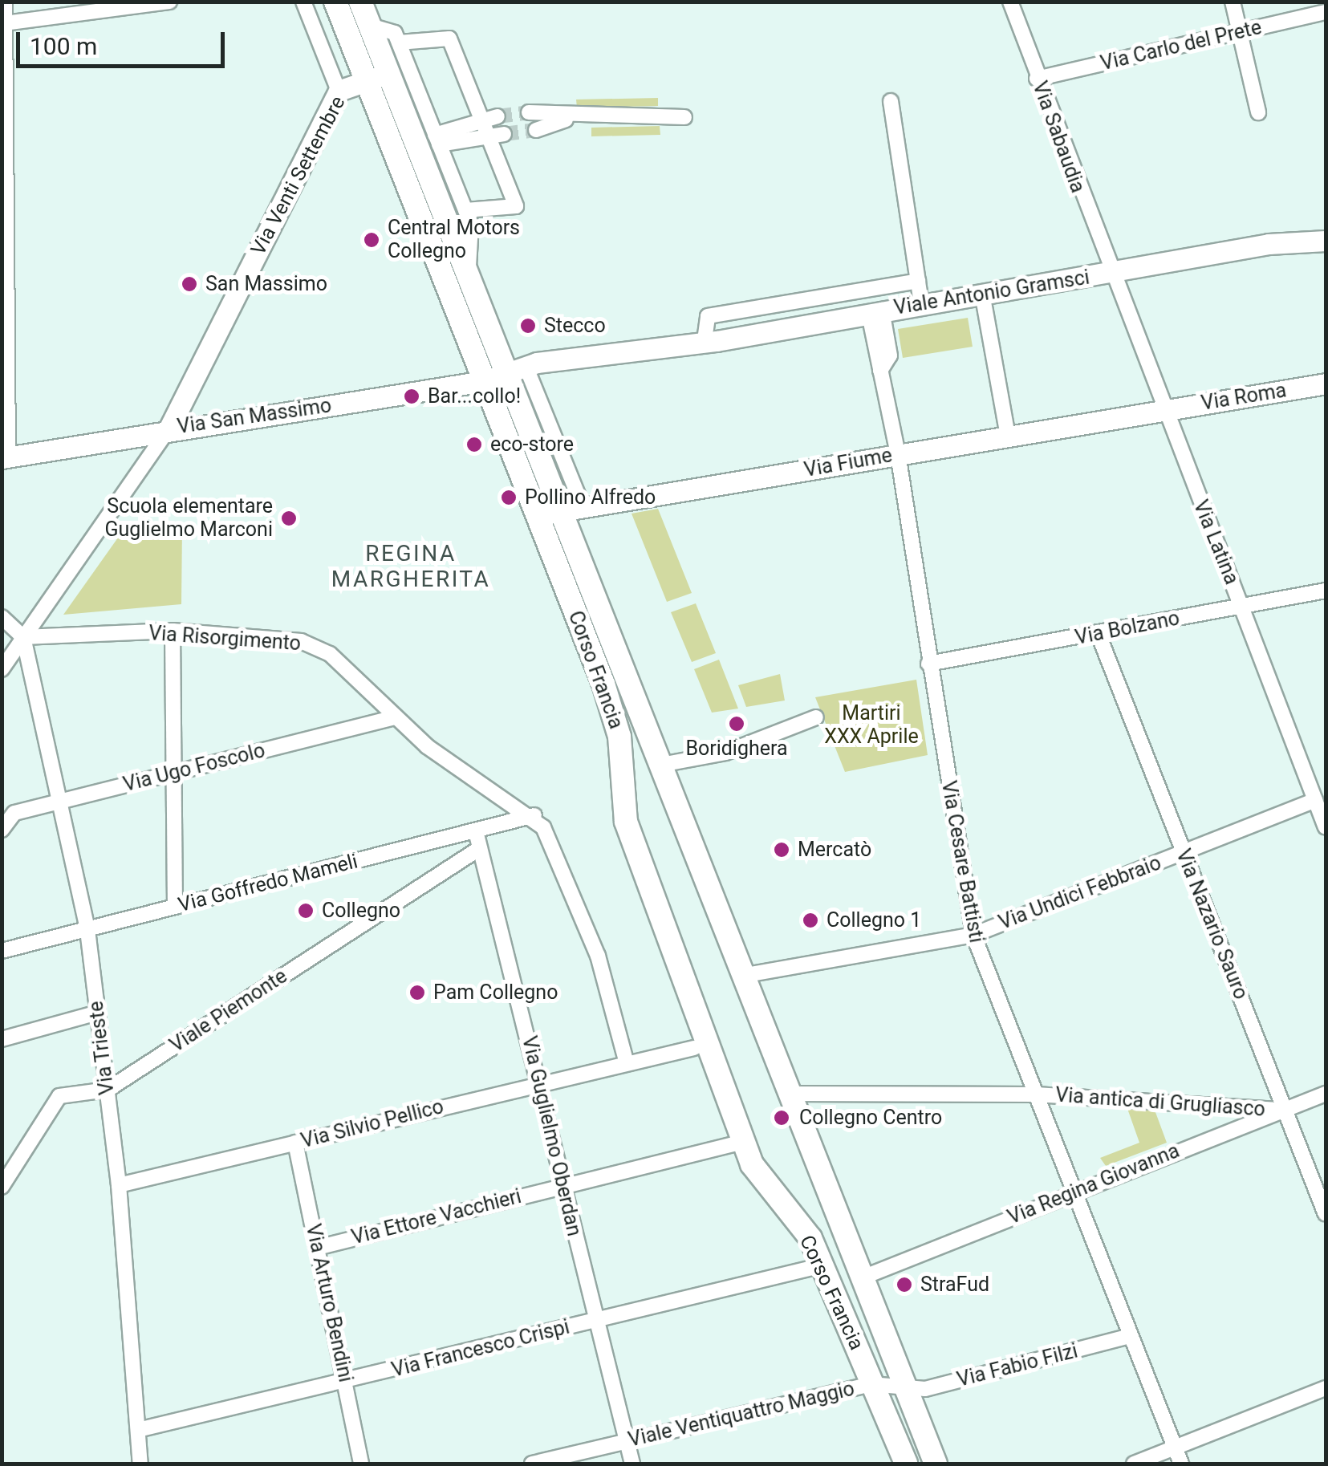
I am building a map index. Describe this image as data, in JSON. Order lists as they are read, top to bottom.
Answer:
{
  "streets": {
    "main road": ["Corso Francia"],
    "street": [
      "Via Carlo del Prete",
      "Via Sabaudia",
      "Via Venti Settembre",
      "Viale Antonio Gramsci",
      "Via Roma",
      "Via San Massimo",
      "Via Fiume",
      "Via Latina",
      "Via Bolzano",
      "Via Risorgimento",
      "Via Ugo Foscolo",
      "Via Cesare Battisti",
      "Via Goffredo Mameli",
      "Via Undici Febbraio",
      "Via Nazario Sauro",
      "Viale Piemonte",
      "Via Trieste",
      "Via antica di Grugliasco",
      "Via Silvio Pellico",
      "Via Guglielmo Oberdan",
      "Via Regina Giovanna",
      "Via Ettore Vacchieri",
      "Via Arturo Bendini",
      "Via Francesco Crispi",
      "Via Fabio Filzi",
      "Viale Ventiquattro Maggio"
    ]
  },
  "crossings": [
    ["Via Carlo del Prete", "Via Sabaudia"],
    ["Via Sabaudia", "Viale Antonio Gramsci"],
    ["Via Sabaudia", "Via Latina"],
    ["Via Venti Settembre", "Via San Massimo"],
    ["Via Venti Settembre", "Via Risorgimento"],
    ["Via Venti Settembre", "Corso Francia"],
    ["Via Venti Settembre", "Via Trieste"],
    ["Viale Antonio Gramsci", "Via San Massimo"],
    ["Viale Antonio Gramsci", "Via Latina"],
    ["Viale Antonio Gramsci", "Corso Francia"],
    ["Viale Antonio Gramsci", "Via Cesare Battisti"],
    ["Via Roma", "Via Fiume"],
    ["Via Roma", "Via Latina"],
    ["Via San Massimo", "Corso Francia"],
    ["Via Fiume", "Via Latina"],
    ["Via Fiume", "Corso Francia"],
    ["Via Fiume", "Via Cesare Battisti"],
    ["Via Latina", "Via Bolzano"],
    ["Via Latina", "Via Undici Febbraio"],
    ["Via Bolzano", "Via Cesare Battisti"],
    ["Via Bolzano", "Via Nazario Sauro"],
    ["Via Risorgimento", "Via Ugo Foscolo"],
    ["Via Risorgimento", "Via Goffredo Mameli"],
    ["Via Risorgimento", "Via Trieste"],
    ["Corso Francia", "Via Undici Febbraio"],
    ["Corso Francia", "Via antica di Grugliasco"],
    ["Corso Francia", "Via Regina Giovanna"],
    ["Corso Francia", "Via Ettore Vacchieri"],
    ["Corso Francia", "Via Francesco Crispi"],
    ["Corso Francia", "Via Fabio Filzi"],
    ["Corso Francia", "Viale Ventiquattro Maggio"],
    ["Via Ugo Foscolo", "Via Trieste"],
    ["Via Cesare Battisti", "Via Undici Febbraio"],
    ["Via Cesare Battisti", "Via antica di Grugliasco"],
    ["Via Cesare Battisti", "Via Regina Giovanna"],
    ["Via Cesare Battisti", "Via Fabio Filzi"],
    ["Via Goffredo Mameli", "Via Trieste"],
    ["Via Goffredo Mameli", "Via Guglielmo Oberdan"],
    ["Via Undici Febbraio", "Via Nazario Sauro"],
    ["Via Nazario Sauro", "Via antica di Grugliasco"],
    ["Via Nazario Sauro", "Via Regina Giovanna"],
    ["Viale Piemonte", "Via Trieste"],
    ["Viale Piemonte", "Via Guglielmo Oberdan"],
    ["Via Trieste", "Via Silvio Pellico"],
    ["Via Trieste", "Via Francesco Crispi"],
    ["Via antica di Grugliasco", "Via Regina Giovanna"],
    ["Via Silvio Pellico", "Via Guglielmo Oberdan"],
    ["Via Silvio Pellico", "Via Arturo Bendini"],
    ["Via Guglielmo Oberdan", "Via Ettore Vacchieri"],
    ["Via Guglielmo Oberdan", "Via Francesco Crispi"],
    ["Via Guglielmo Oberdan", "Viale Ventiquattro Maggio"],
    ["Via Ettore Vacchieri", "Via Arturo Bendini"],
    ["Via Arturo Bendini", "Via Francesco Crispi"],
    ["Via Fabio Filzi", "Viale Ventiquattro Maggio"]
  ],
  "districts": ["REGINA MARGHERITA"],
  "parks": ["Martiri XXX Aprile"],
  "places": [
    "Central Motors Collegno",
    "San Massimo",
    "Stecco",
    "Bar...collo!",
    "eco-store",
    "Pollino Alfredo",
    "Scuola elementare Guglielmo Marconi",
    "Boridighera",
    "Mercatò",
    "Collegno",
    "Collegno 1",
    "Pam Collegno",
    "Collegno Centro",
    "StraFud"
  ],
  "scale_bar": "100 m"
}
